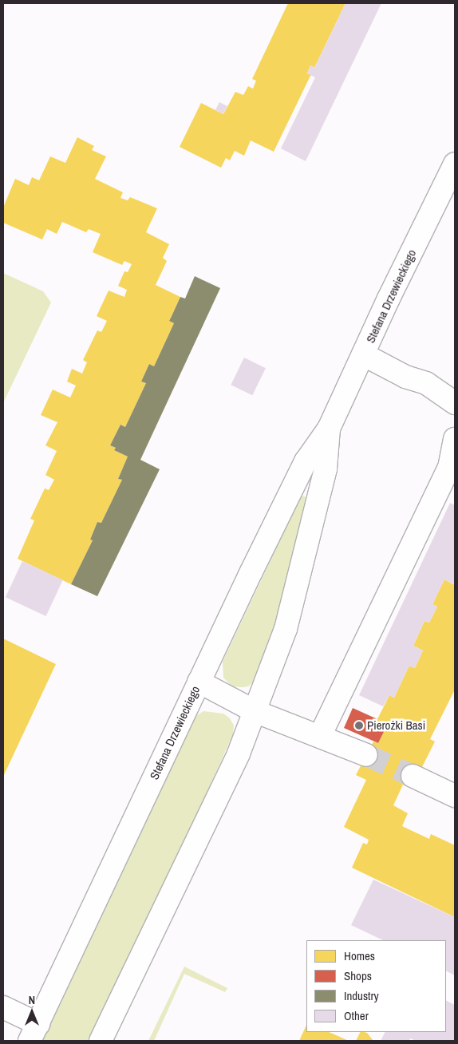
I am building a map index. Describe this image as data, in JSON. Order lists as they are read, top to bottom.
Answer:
{
  "streets": {
    "street": ["Stefana Drzewieckiego"]
  },
  "places": ["Pierożki Basi"],
  "legend": [
    "Homes",
    "Shops",
    "Industry",
    "Other"
  ],
  "north": "top"
}
